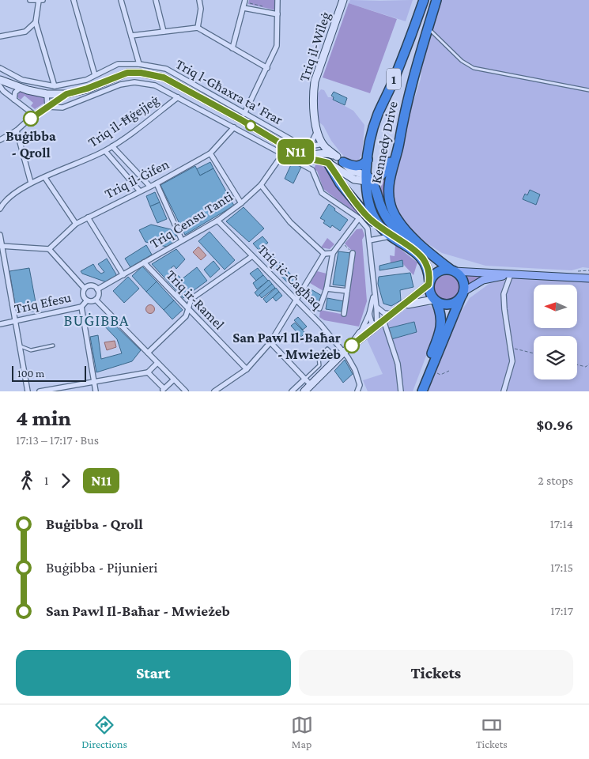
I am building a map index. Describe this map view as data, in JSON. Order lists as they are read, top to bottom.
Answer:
{
  "streets": {
    "highway": ["1", "Kennedy Drive"],
    "street": [
      "Triq il-Wileġ",
      "Triq l-Għaxra ta' Frar",
      "Triq il-Ħġejjeġ",
      "Triq il-Ġifen",
      "Triq Ċensu Tanti",
      "Triq iċ-Ċagħaq",
      "Triq ir-Ramel",
      "Triq Efesu"
    ]
  },
  "crossings": [
    ["Triq il-Wileġ", "Triq l-Għaxra ta' Frar"],
    ["1", "Kennedy Drive"],
    ["Triq Ċensu Tanti", "Triq iċ-Ċagħaq"],
    ["Triq Ċensu Tanti", "Triq ir-Ramel"],
    ["Triq Ċensu Tanti", "Triq Efesu"]
  ],
  "districts": ["BUĠIBBA"],
  "places": ["Buġibba - Qroll", "San Pawl Il-Baħar - Mwieżeb"],
  "lines": ["bus line N11"],
  "scale_bar": "100 m",
  "north": "left",
  "page": {
    "on_map": "N11",
    "scale": "100 m",
    "heading": ["4 min", "17:13 – 17:17 · Bus", "$0.96"],
    "legs": ["1", "N11", "2 stops"],
    "list": [
      {
        "name": "Buġibba - Qroll",
        "value": "17:14"
      },
      {
        "name": "Buġibba - Pijunieri",
        "value": "17:15"
      },
      {
        "name": "San Pawl Il-Baħar - Mwieżeb",
        "value": "17:17"
      }
    ],
    "buttons": ["Start", "Tickets"],
    "tabs": ["Directions", "Map", "Tickets"]
  }
}
